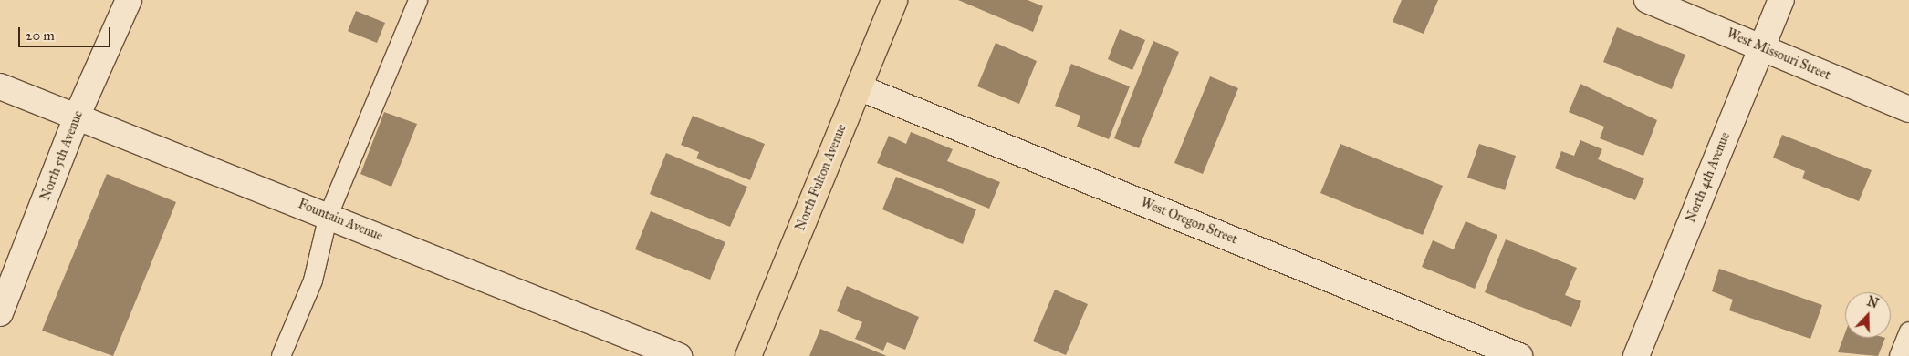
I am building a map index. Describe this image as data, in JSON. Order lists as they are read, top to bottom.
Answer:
{
  "streets": {
    "main road": ["North Fulton Avenue"],
    "street": [
      "West Missouri Street",
      "North 5th Avenue",
      "North 4th Avenue",
      "Fountain Avenue",
      "West Oregon Street"
    ]
  },
  "crossings": [
    ["West Missouri Street", "North 4th Avenue"],
    ["North 5th Avenue", "Fountain Avenue"],
    ["North Fulton Avenue", "West Oregon Street"]
  ],
  "scale_bar": "20 m",
  "north": "top"
}
